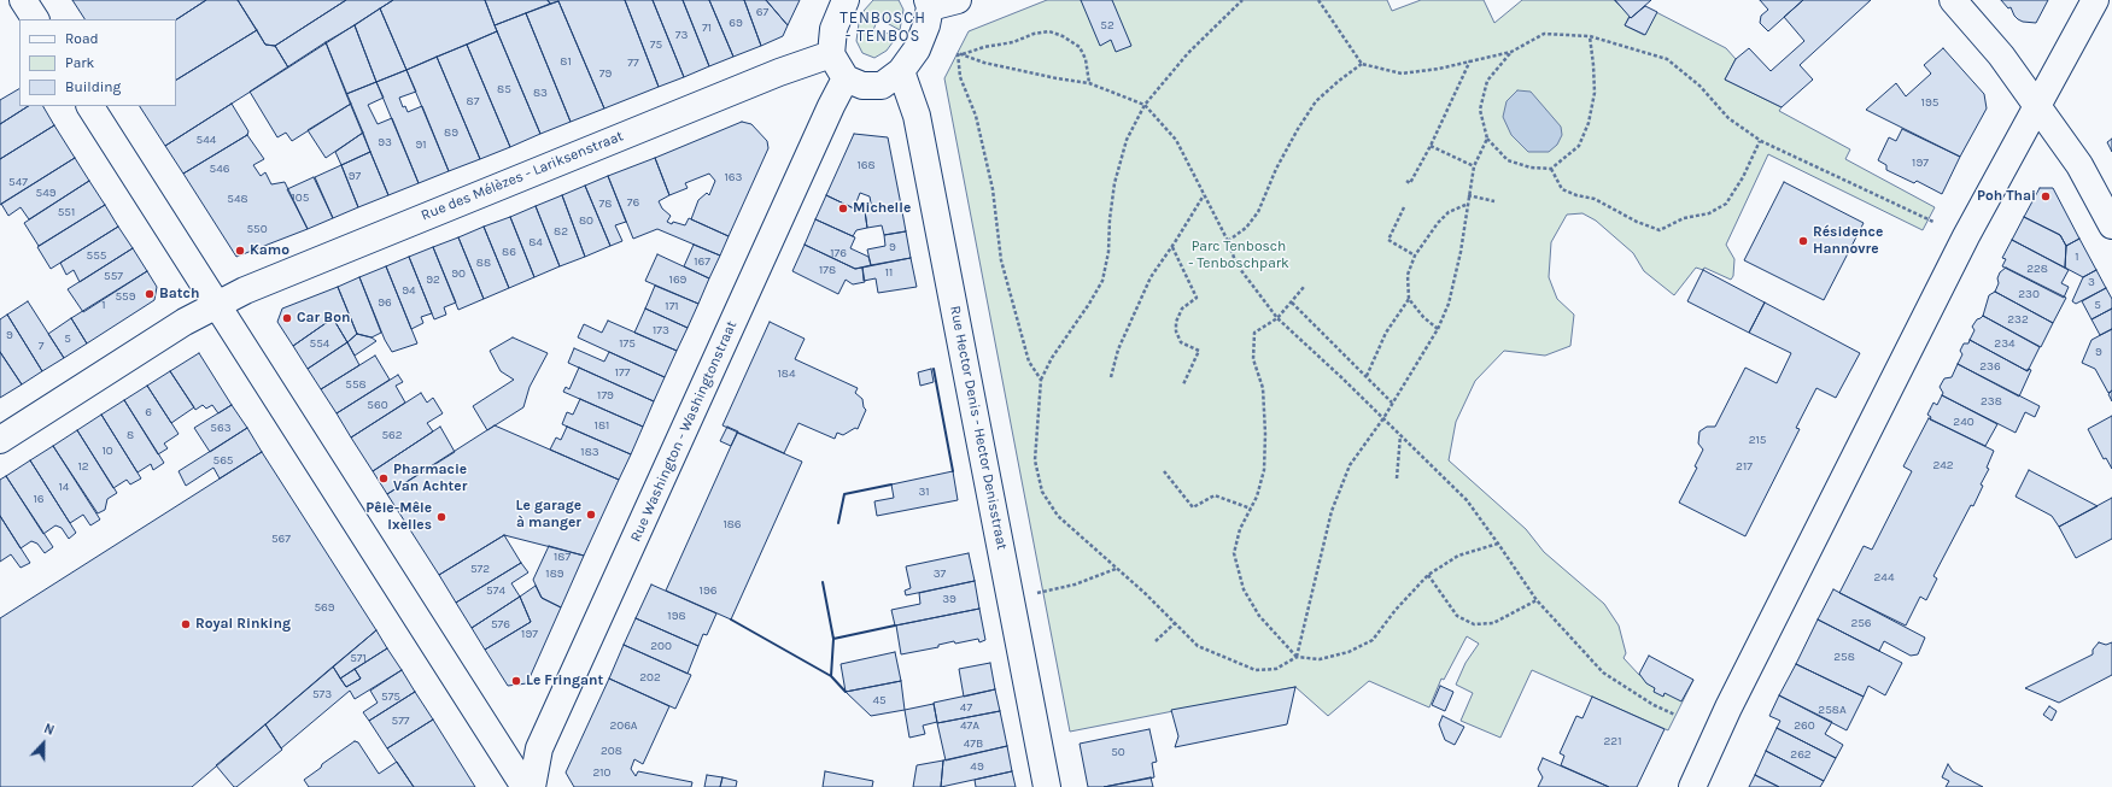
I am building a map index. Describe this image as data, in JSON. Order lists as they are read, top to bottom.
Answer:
{
  "streets": {
    "street": ["Rue des Mélèzes - Lariksenstraat", "Rue Hector Denis - Hector Denisstraat", "Rue Washington - Washingtonstraat"]
  },
  "districts": ["TENBOSCH - TENBOS"],
  "parks": ["Parc Tenbosch - Tenboschpark"],
  "places": [
    "Poh Thai",
    "Michelle",
    "Résidence Hannovre",
    "Kamo",
    "Batch",
    "Car Bon",
    "Pharmacie Van Achter",
    "Le garage à manger",
    "Pêle-Mêle Ixelles",
    "Royal Rinking",
    "Le Fringant"
  ],
  "house_numbers": [
    "67",
    "69",
    "52",
    "71",
    "73",
    "75",
    "81",
    "77",
    "79",
    "85",
    "83",
    "87",
    "195",
    "89",
    "544",
    "93",
    "91",
    "197",
    "168",
    "546",
    "97",
    "163",
    "547",
    "549",
    "105",
    "548",
    "76",
    "78",
    "551",
    "80",
    "550",
    "82",
    "84",
    "9",
    "86",
    "176",
    "555",
    "1",
    "167",
    "88",
    "228",
    "178",
    "11",
    "90",
    "557",
    "92",
    "169",
    "3",
    "94",
    "230",
    "559",
    "96",
    "1",
    "5",
    "171",
    "232",
    "173",
    "9",
    "5",
    "554",
    "175",
    "234",
    "7",
    "9",
    "236",
    "177",
    "184",
    "558",
    "179",
    "238",
    "560",
    "6",
    "240",
    "181",
    "563",
    "8",
    "562",
    "215",
    "10",
    "183",
    "565",
    "242",
    "12",
    "217",
    "14",
    "31",
    "16",
    "186",
    "567",
    "187",
    "572",
    "189",
    "37",
    "244",
    "574",
    "196",
    "39",
    "569",
    "198",
    "256",
    "576",
    "197",
    "200",
    "258",
    "571",
    "202",
    "573",
    "575",
    "45",
    "47",
    "258A",
    "577",
    "206A",
    "47A",
    "260",
    "221",
    "47B",
    "208",
    "50",
    "262",
    "49",
    "210"
  ],
  "legend": ["Road", "Park", "Building"],
  "north": "top"
}
